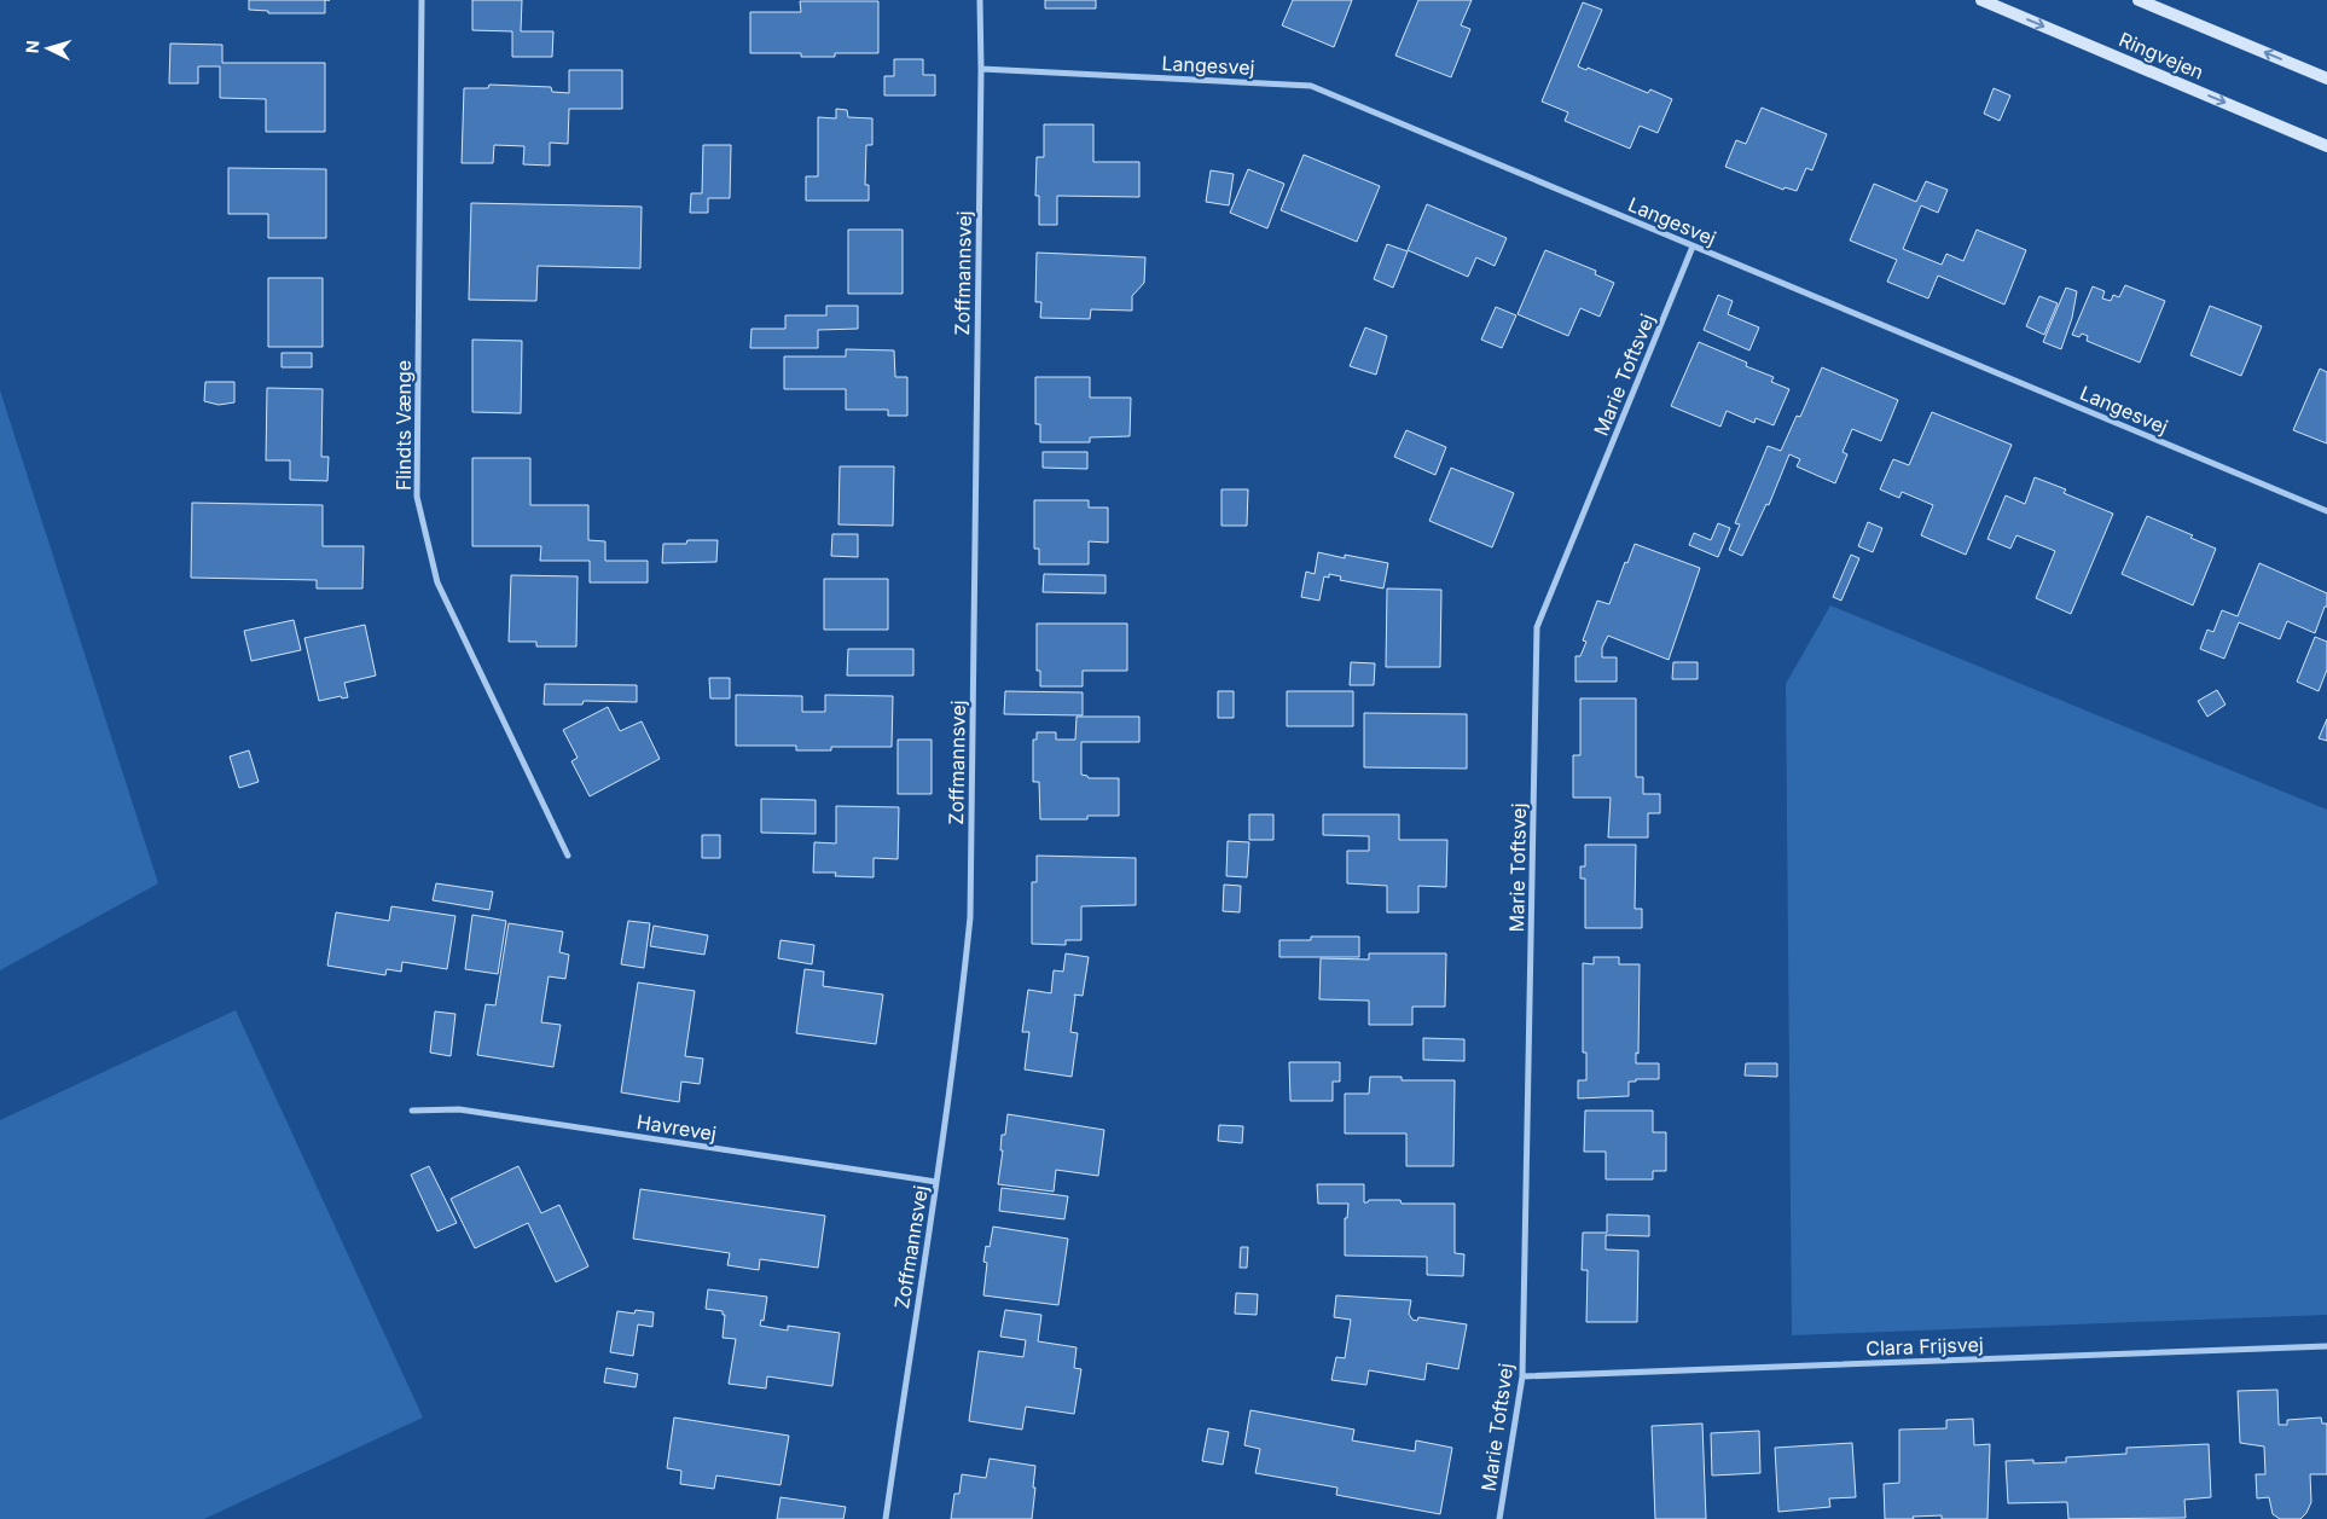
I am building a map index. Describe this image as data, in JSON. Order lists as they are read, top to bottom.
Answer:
{
  "streets": {
    "main road": ["Ringvejen"],
    "street": [
      "Langesvej",
      "Zoffmannsvej",
      "Marie Toftsvej",
      "Flindts Vænge",
      "Havrevej",
      "Clara Frijsvej"
    ]
  },
  "crossings": [
    ["Langesvej", "Zoffmannsvej"],
    ["Langesvej", "Marie Toftsvej"],
    ["Zoffmannsvej", "Havrevej"],
    ["Marie Toftsvej", "Clara Frijsvej"]
  ],
  "north": "left"
}
